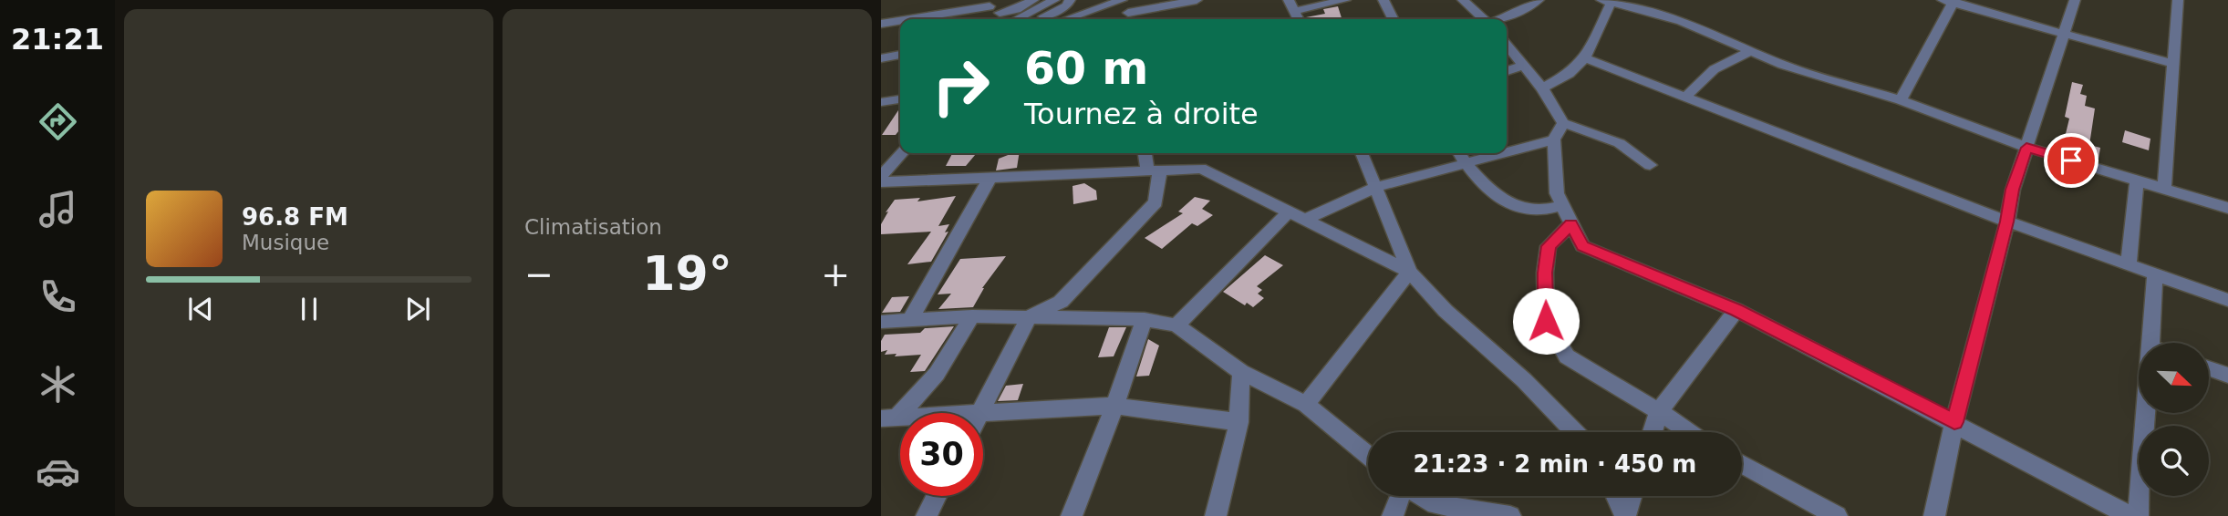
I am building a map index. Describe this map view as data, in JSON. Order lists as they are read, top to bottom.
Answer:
{
  "north": "bottom right",
  "page": {
    "tabs": "21:21",
    "tile": "Climatisation",
    "turn": ["60 m", "Tournez à droite"],
    "song": ["96.8 FM", "Musique"],
    "heat": ["−", "19°", "+"],
    "limit": "30",
    "trip": "21:23 · 2 min · 450 m"
  }
}
